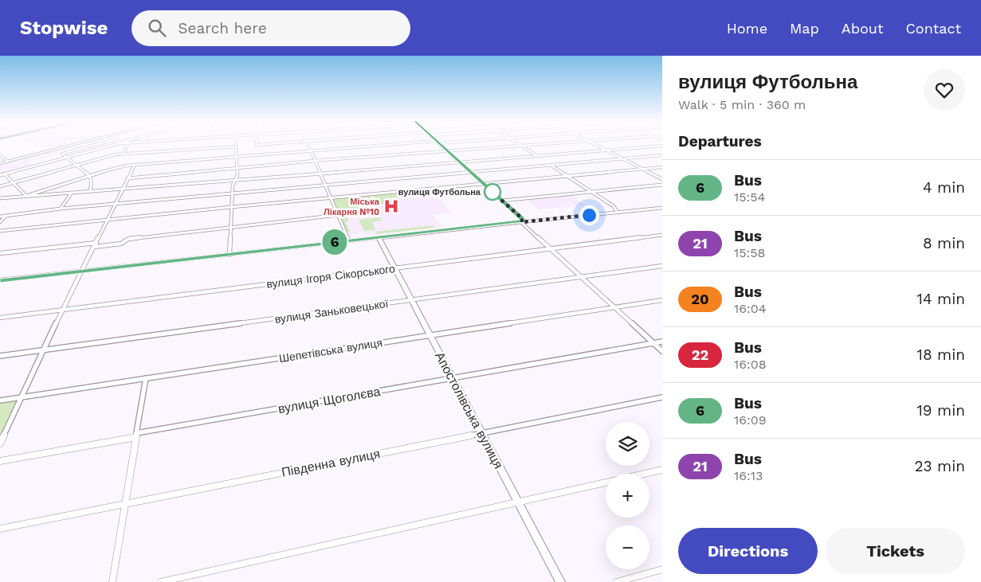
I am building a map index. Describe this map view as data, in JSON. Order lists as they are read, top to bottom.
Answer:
{
  "streets": {
    "street": [
      "вулиця Ігоря Сікорського",
      "вулиця Заньковецької",
      "Шепетівська вулиця",
      "вулиця Щоголєва",
      "Апостолівська вулиця",
      "Південна вулиця"
    ]
  },
  "crossings": [
    ["вулиця Ігоря Сікорського", "Апостолівська вулиця"],
    ["вулиця Заньковецької", "Апостолівська вулиця"],
    ["Шепетівська вулиця", "Апостолівська вулиця"],
    ["вулиця Щоголєва", "Апостолівська вулиця"],
    ["Апостолівська вулиця", "Південна вулиця"]
  ],
  "places": {
    "other": ["вулиця Футбольна"],
    "hospital": ["Міська Лікарня №10"]
  },
  "lines": ["bus line 6"],
  "page": {
    "header": "Stopwise",
    "search": "Search here",
    "nav": [
      "Home",
      "Map",
      "About",
      "Contact"
    ],
    "on_map": "6",
    "heading": [
      ["вулиця Футбольна", "Walk · 5 min · 360 m"],
      "Departures"
    ],
    "list": [
      {
        "mark": "6",
        "name": "Bus",
        "note": "15:54",
        "value": "4 min"
      },
      {
        "mark": "21",
        "name": "Bus",
        "note": "15:58",
        "value": "8 min"
      },
      {
        "mark": "20",
        "name": "Bus",
        "note": "16:04",
        "value": "14 min"
      },
      {
        "mark": "22",
        "name": "Bus",
        "note": "16:08",
        "value": "18 min"
      },
      {
        "mark": "6",
        "name": "Bus",
        "note": "16:09",
        "value": "19 min"
      },
      {
        "mark": "21",
        "name": "Bus",
        "note": "16:13",
        "value": "23 min"
      }
    ],
    "map_buttons": ["+", "−"],
    "buttons": ["Directions", "Tickets"]
  }
}
